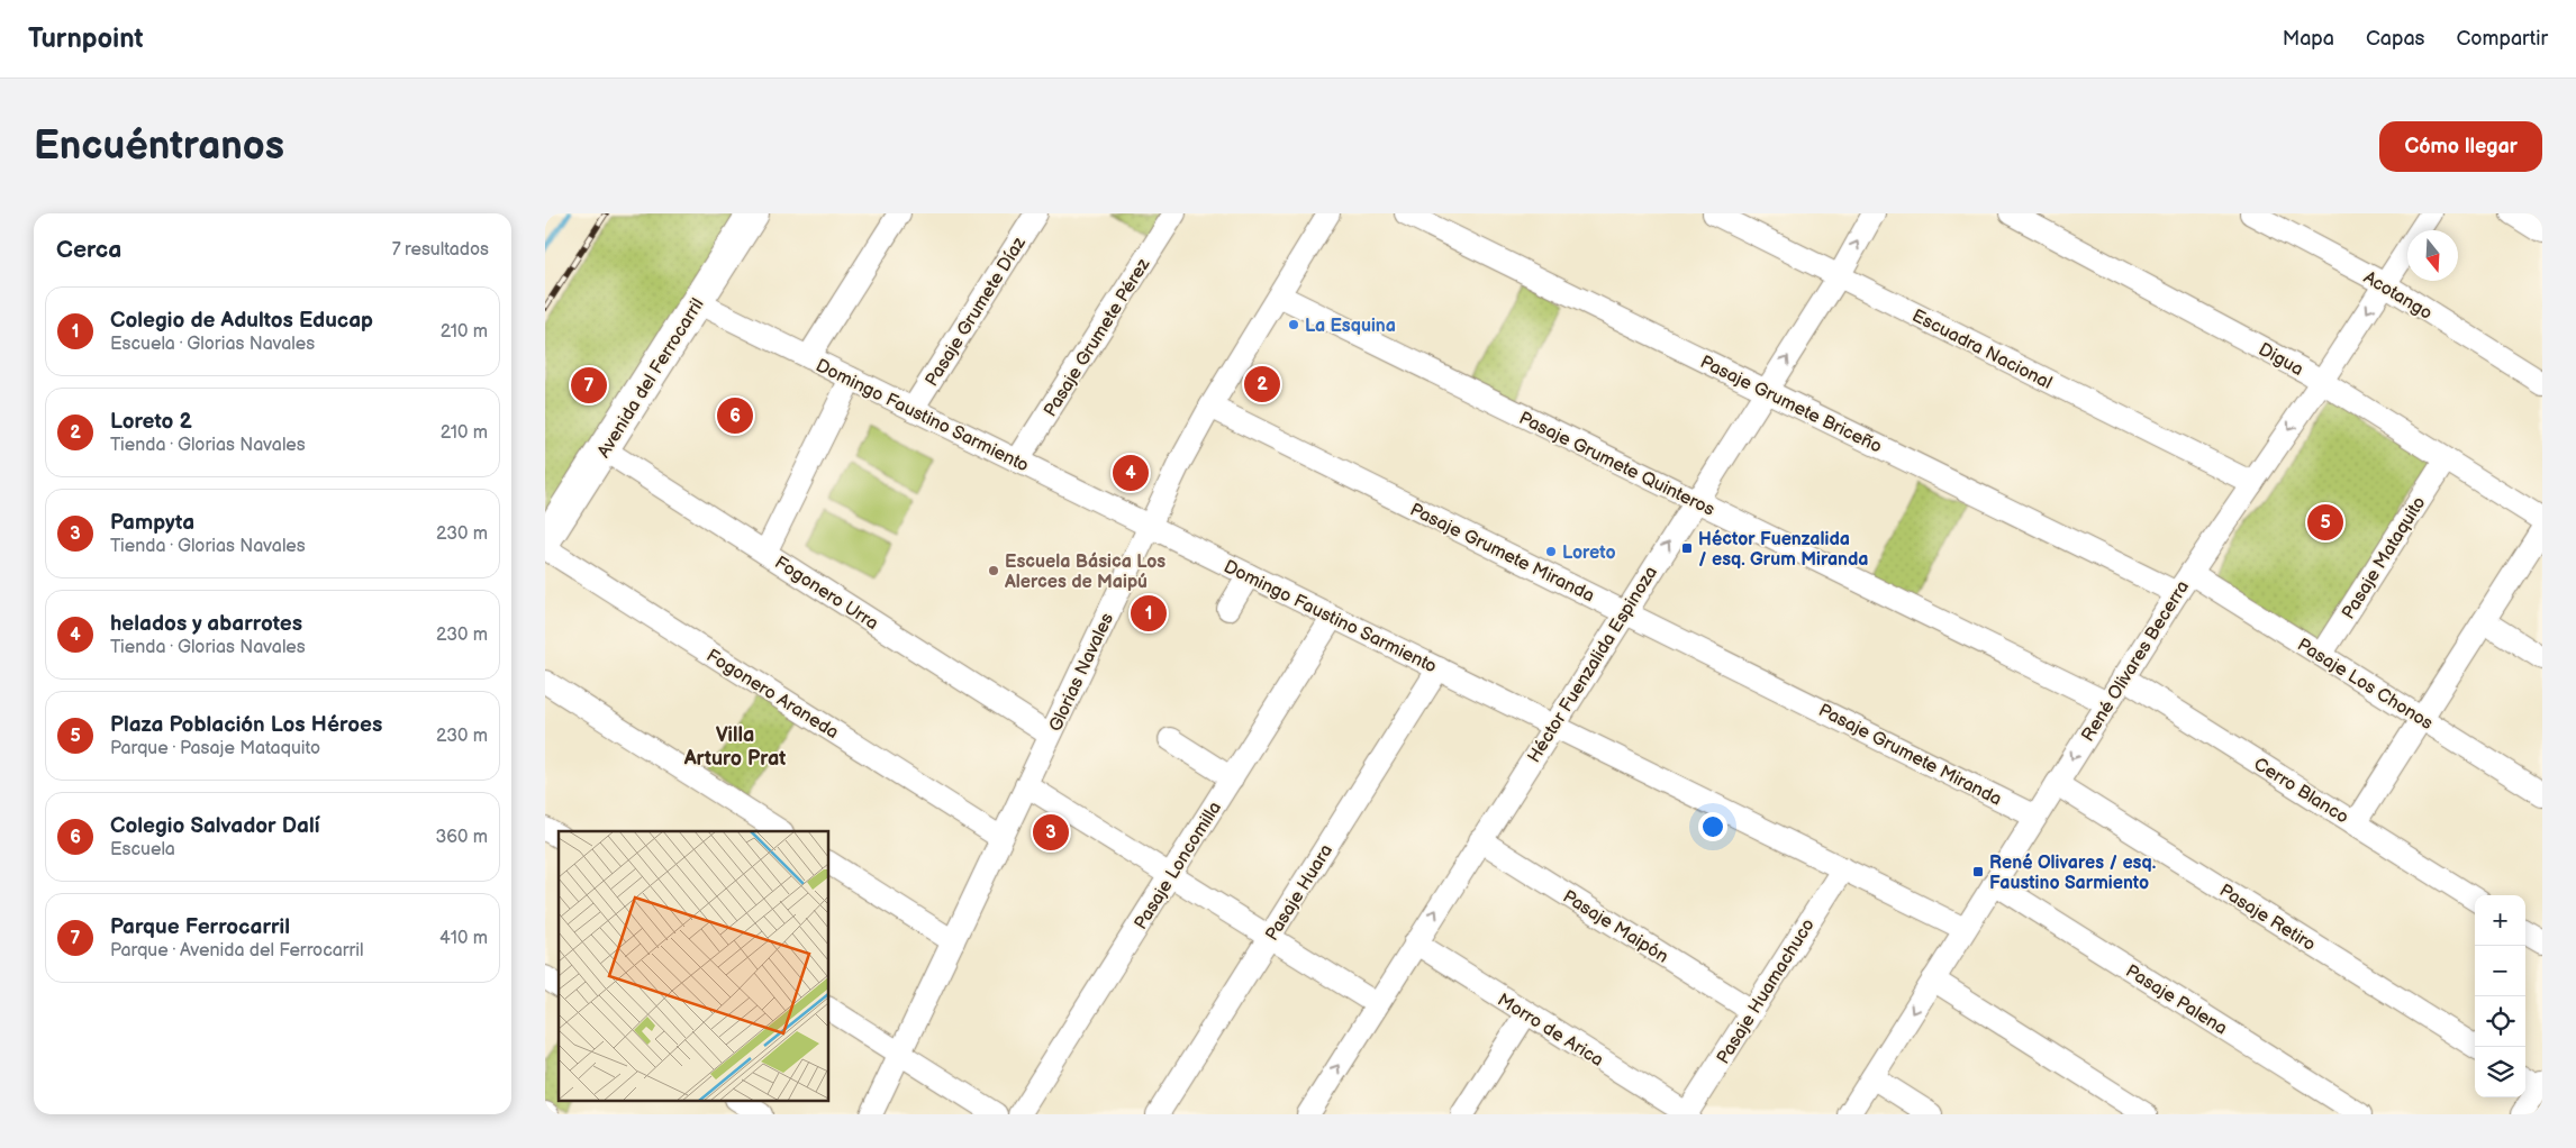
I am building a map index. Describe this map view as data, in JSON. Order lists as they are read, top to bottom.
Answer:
{
  "streets": {
    "street": [
      "Acotango",
      "Pasaje Grumete Díaz",
      "Pasaje Grumete Pérez",
      "Escuadra Nacional",
      "Digua",
      "Avenida del Ferrocarril",
      "Pasaje Grumete Briceño",
      "Domingo Faustino Sarmiento",
      "Pasaje Grumete Quinteros",
      "Pasaje Grumete Miranda",
      "Pasaje Mataquito",
      "Fogonero Urra",
      "René Olivares Becerra",
      "Héctor Fuenzalida Espinoza",
      "Glorias Navales",
      "Pasaje Los Chonos",
      "Fogonero Araneda",
      "Cerro Blanco",
      "Pasaje Loncomilla",
      "Pasaje Huara",
      "Pasaje Retiro",
      "Pasaje Maipón",
      "Pasaje Huamachuco",
      "Pasaje Palena",
      "Morro de Arica"
    ]
  },
  "crossings": [
    ["Acotango", "René Olivares Becerra"],
    ["Pasaje Grumete Díaz", "Domingo Faustino Sarmiento"],
    ["Pasaje Grumete Pérez", "Domingo Faustino Sarmiento"],
    ["Escuadra Nacional", "René Olivares Becerra"],
    ["Escuadra Nacional", "Héctor Fuenzalida Espinoza"],
    ["Digua", "Pasaje Mataquito"],
    ["Digua", "René Olivares Becerra"],
    ["Avenida del Ferrocarril", "Domingo Faustino Sarmiento"],
    ["Avenida del Ferrocarril", "Fogonero Urra"],
    ["Pasaje Grumete Briceño", "René Olivares Becerra"],
    ["Pasaje Grumete Briceño", "Héctor Fuenzalida Espinoza"],
    ["Domingo Faustino Sarmiento", "René Olivares Becerra"],
    ["Domingo Faustino Sarmiento", "Héctor Fuenzalida Espinoza"],
    ["Domingo Faustino Sarmiento", "Glorias Navales"],
    ["Domingo Faustino Sarmiento", "Pasaje Loncomilla"],
    ["Domingo Faustino Sarmiento", "Pasaje Huara"],
    ["Domingo Faustino Sarmiento", "Pasaje Huamachuco"],
    ["Pasaje Grumete Quinteros", "René Olivares Becerra"],
    ["Pasaje Grumete Quinteros", "Héctor Fuenzalida Espinoza"],
    ["Pasaje Grumete Quinteros", "Glorias Navales"],
    ["Pasaje Grumete Miranda", "René Olivares Becerra"],
    ["Pasaje Grumete Miranda", "Héctor Fuenzalida Espinoza"],
    ["Pasaje Grumete Miranda", "Glorias Navales"],
    ["Pasaje Mataquito", "Pasaje Los Chonos"],
    ["Fogonero Urra", "Glorias Navales"],
    ["René Olivares Becerra", "Pasaje Los Chonos"],
    ["René Olivares Becerra", "Cerro Blanco"],
    ["René Olivares Becerra", "Pasaje Retiro"],
    ["René Olivares Becerra", "Pasaje Palena"],
    ["Héctor Fuenzalida Espinoza", "Pasaje Maipón"],
    ["Héctor Fuenzalida Espinoza", "Morro de Arica"],
    ["Glorias Navales", "Fogonero Araneda"],
    ["Pasaje Maipón", "Pasaje Huamachuco"],
    ["Pasaje Huamachuco", "Morro de Arica"]
  ],
  "one_way": ["René Olivares Becerra", "Héctor Fuenzalida Espinoza"],
  "districts": ["Villa Arturo Prat"],
  "places": {
    "other": ["La Esquina", "Loreto", "Escuela Básica Los Alerces de Maipú"],
    "transit": ["Héctor Fuenzalida / esq. Grum Miranda", "René Olivares / esq. Faustino Sarmiento"]
  },
  "north": "bottom",
  "page": {
    "header": "Turnpoint",
    "nav": ["Mapa", "Capas", "Compartir"],
    "buttons": "Cómo llegar",
    "title": "Encuéntranos",
    "heading": ["Cerca", "7 resultados"],
    "list": [
      {
        "mark": "1",
        "name": "Colegio de Adultos Educap",
        "note": "Escuela · Glorias Navales",
        "value": "210 m"
      },
      {
        "mark": "2",
        "name": "Loreto 2",
        "note": "Tienda · Glorias Navales",
        "value": "210 m"
      },
      {
        "mark": "3",
        "name": "Pampyta",
        "note": "Tienda · Glorias Navales",
        "value": "230 m"
      },
      {
        "mark": "4",
        "name": "helados y abarrotes",
        "note": "Tienda · Glorias Navales",
        "value": "230 m"
      },
      {
        "mark": "5",
        "name": "Plaza Población Los Héroes",
        "note": "Parque · Pasaje Mataquito",
        "value": "230 m"
      },
      {
        "mark": "6",
        "name": "Colegio Salvador Dalí",
        "note": "Escuela",
        "value": "360 m"
      },
      {
        "mark": "7",
        "name": "Parque Ferrocarril",
        "note": "Parque · Avenida del Ferrocarril",
        "value": "410 m"
      }
    ],
    "pins": [
      "2",
      "7",
      "6",
      "4",
      "5",
      "1",
      "3"
    ],
    "map_buttons": ["+", "−"]
  }
}
